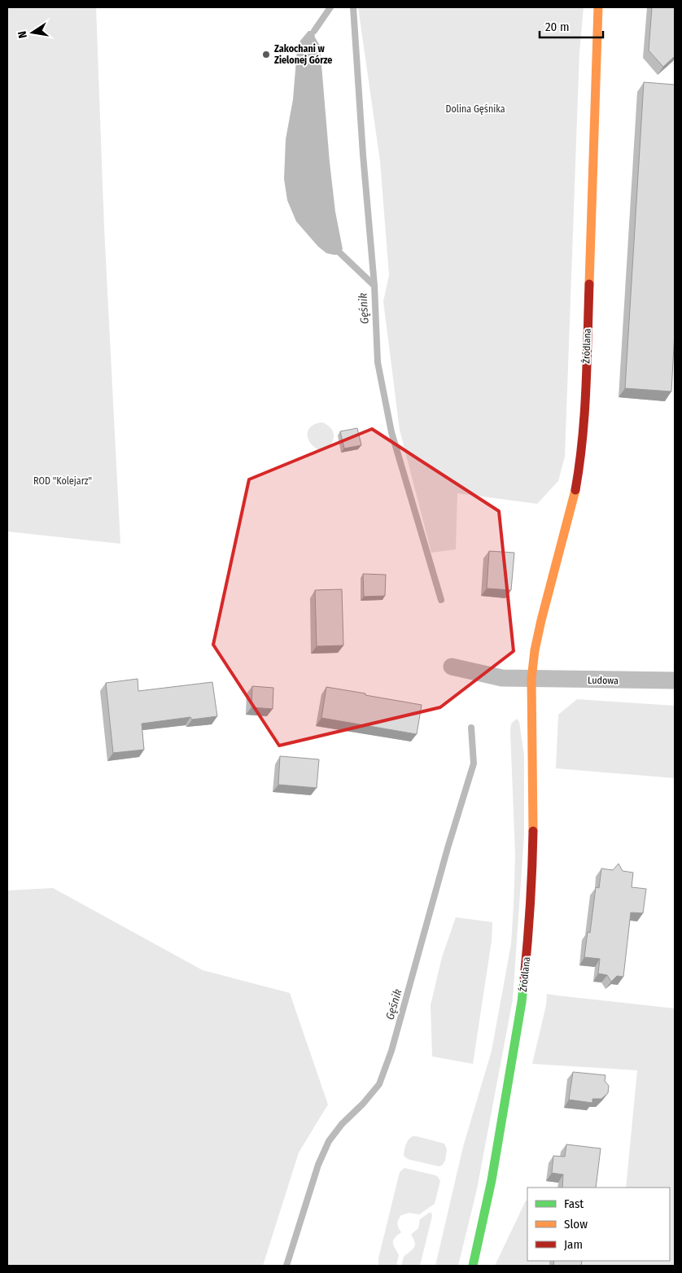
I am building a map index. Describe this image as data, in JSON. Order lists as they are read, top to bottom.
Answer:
{
  "streets": {
    "street": ["Źródlana", "Ludowa"]
  },
  "crossings": [
    ["Źródlana", "Ludowa"]
  ],
  "water": ["Gęśnik"],
  "parks": ["Dolina Gęśnika", "ROD \"Kolejarz\""],
  "places": ["Zakochani w Zielonej Górze"],
  "legend": ["Fast", "Slow", "Jam"],
  "scale_bar": "20 m",
  "north": "left"
}
